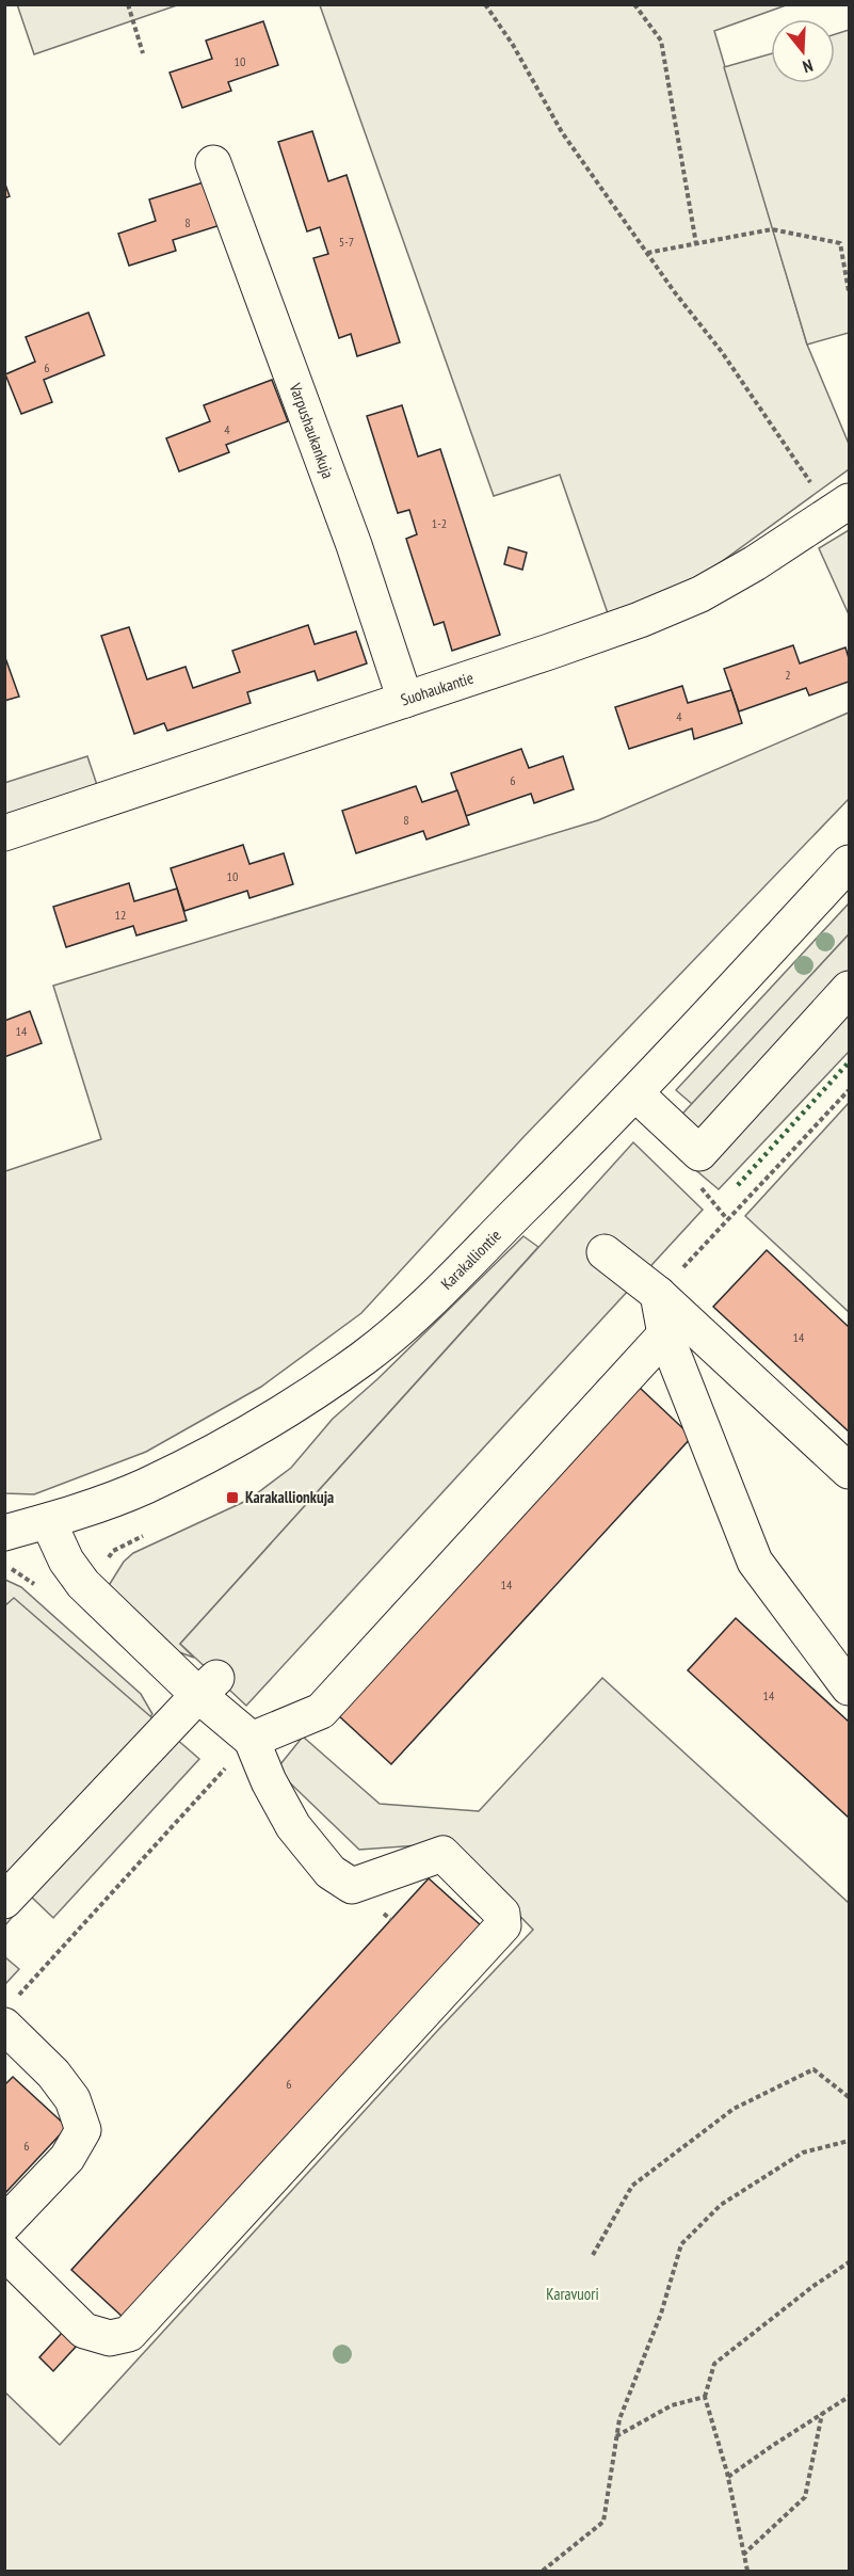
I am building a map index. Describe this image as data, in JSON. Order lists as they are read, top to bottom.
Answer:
{
  "streets": {
    "street": ["Varpushaukankuja", "Suohaukantie", "Karakalliontie"]
  },
  "crossings": [
    ["Varpushaukankuja", "Suohaukantie"]
  ],
  "parks": ["Karavuori"],
  "places": {
    "transit": ["Karakallionkuja"]
  },
  "house_numbers": [
    "10",
    "8",
    "5-7",
    "6",
    "4",
    "1-2",
    "2",
    "4",
    "6",
    "8",
    "10",
    "12",
    "14",
    "14",
    "14",
    "14",
    "6",
    "6"
  ],
  "north": "bottom"
}
